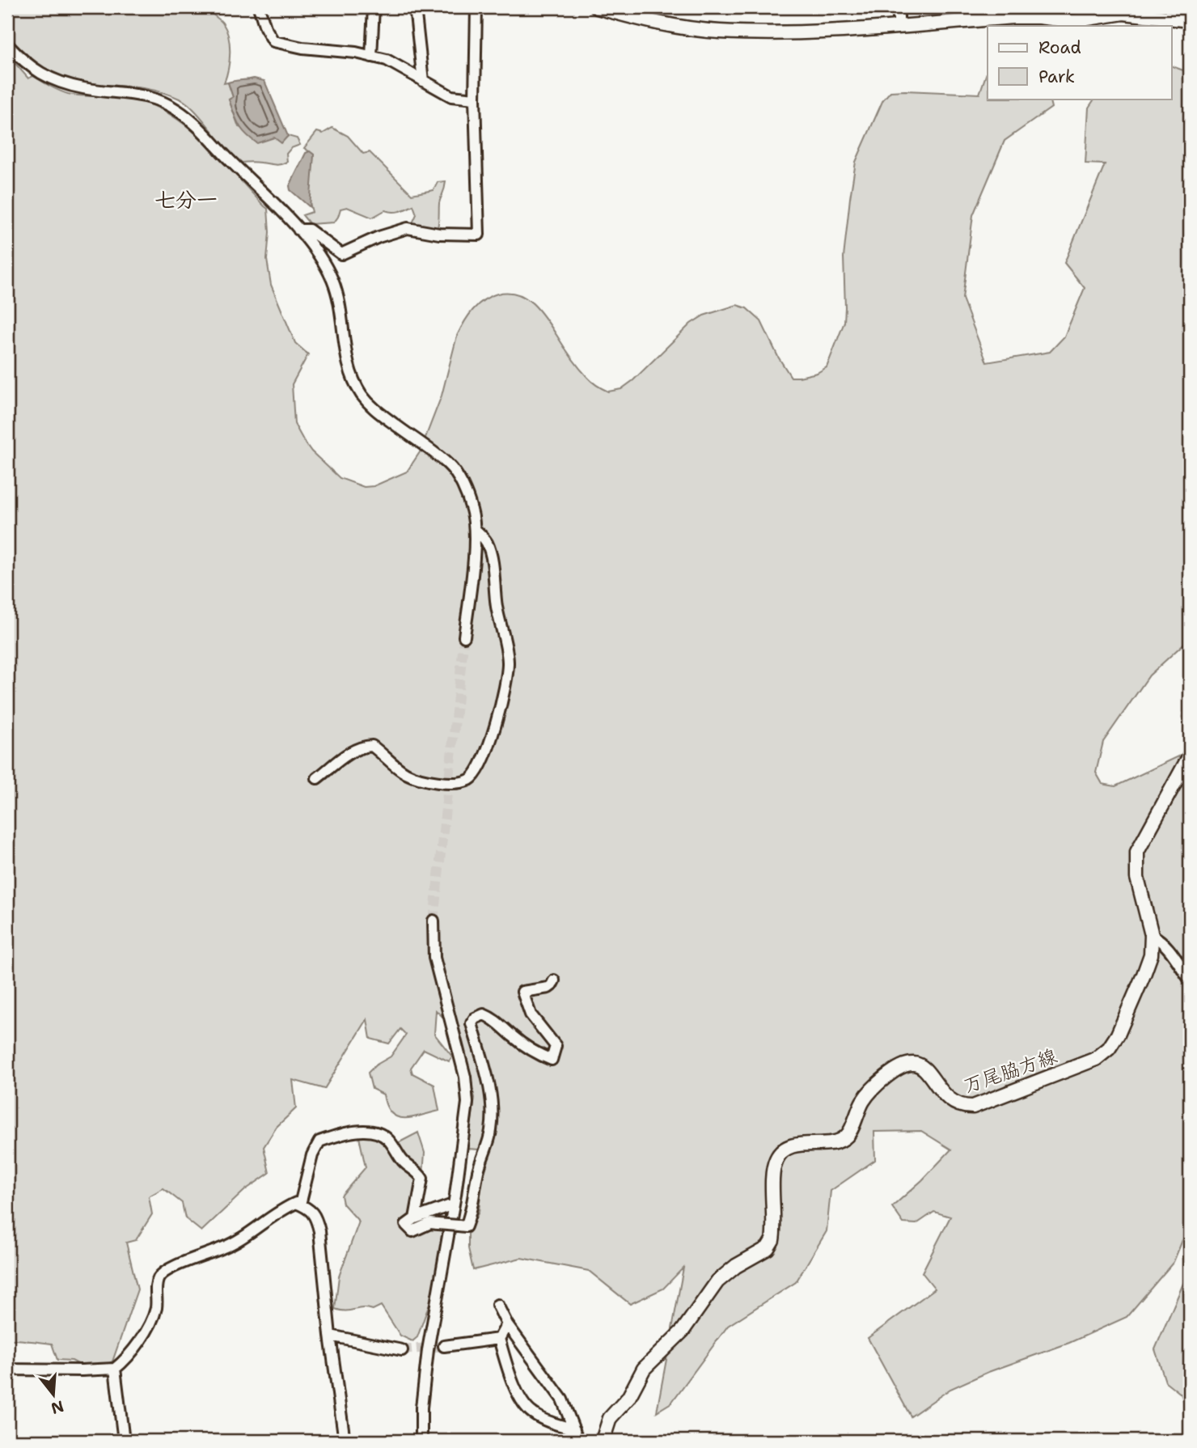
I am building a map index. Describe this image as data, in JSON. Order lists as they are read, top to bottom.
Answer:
{
  "streets": {
    "main road": ["万尾脇方線"]
  },
  "districts": ["七分一"],
  "legend": ["Road", "Park"],
  "north": "bottom"
}
